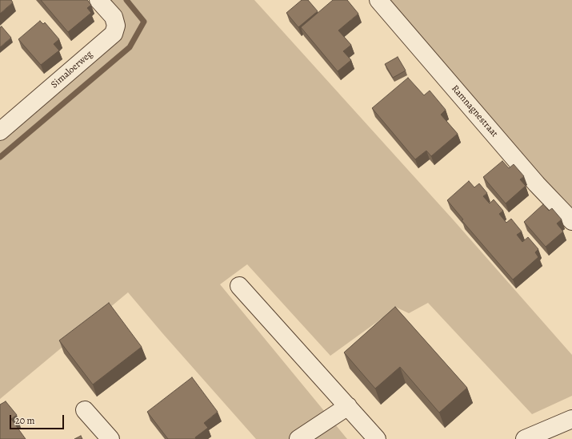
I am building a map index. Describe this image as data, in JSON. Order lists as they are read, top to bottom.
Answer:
{
  "streets": {
    "street": ["Simaloerweg", "Ramnagnestraat"]
  },
  "scale_bar": "20 m"
}
